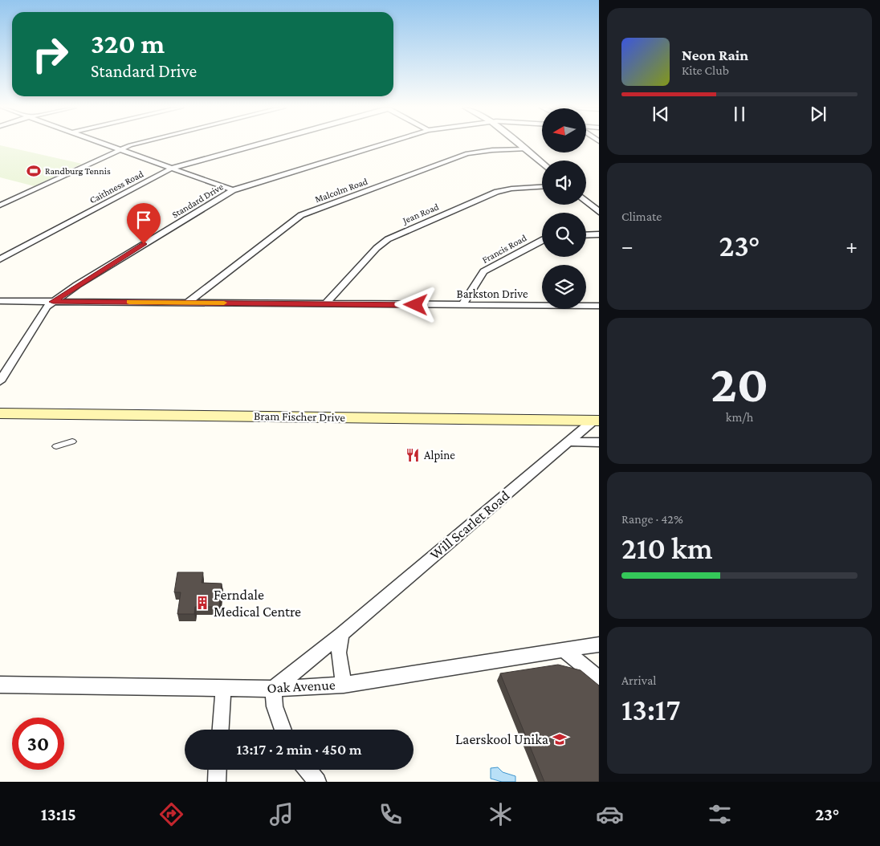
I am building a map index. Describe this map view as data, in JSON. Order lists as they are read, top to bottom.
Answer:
{
  "streets": {
    "main road": ["Bram Fischer Drive"],
    "street": [
      "Caithness Road",
      "Malcolm Road",
      "Standard Drive",
      "Jean Road",
      "Francis Road",
      "Barkston Drive",
      "Will Scarlet Road",
      "Oak Avenue"
    ]
  },
  "crossings": [
    ["Malcolm Road", "Barkston Drive"],
    ["Standard Drive", "Barkston Drive"],
    ["Jean Road", "Barkston Drive"],
    ["Francis Road", "Barkston Drive"],
    ["Bram Fischer Drive", "Will Scarlet Road"],
    ["Will Scarlet Road", "Oak Avenue"]
  ],
  "places": {
    "sports": ["Randburg Tennis"],
    "restaurant": ["Alpine"],
    "building": ["Ferndale Medical Centre"],
    "school or university": ["Laerskool Unika"]
  },
  "north": "left",
  "page": {
    "turn": ["320 m", "Standard Drive"],
    "song": ["Neon Rain", "Kite Club"],
    "tile": [
      "Climate",
      ["20", "km/h"],
      ["Range · 42%", "210 km"],
      ["Arrival", "13:17"]
    ],
    "heat": ["−", "23°", "+"],
    "limit": "30",
    "trip": "13:17 · 2 min · 450 m",
    "tabs": ["13:15", "23°"]
  }
}
